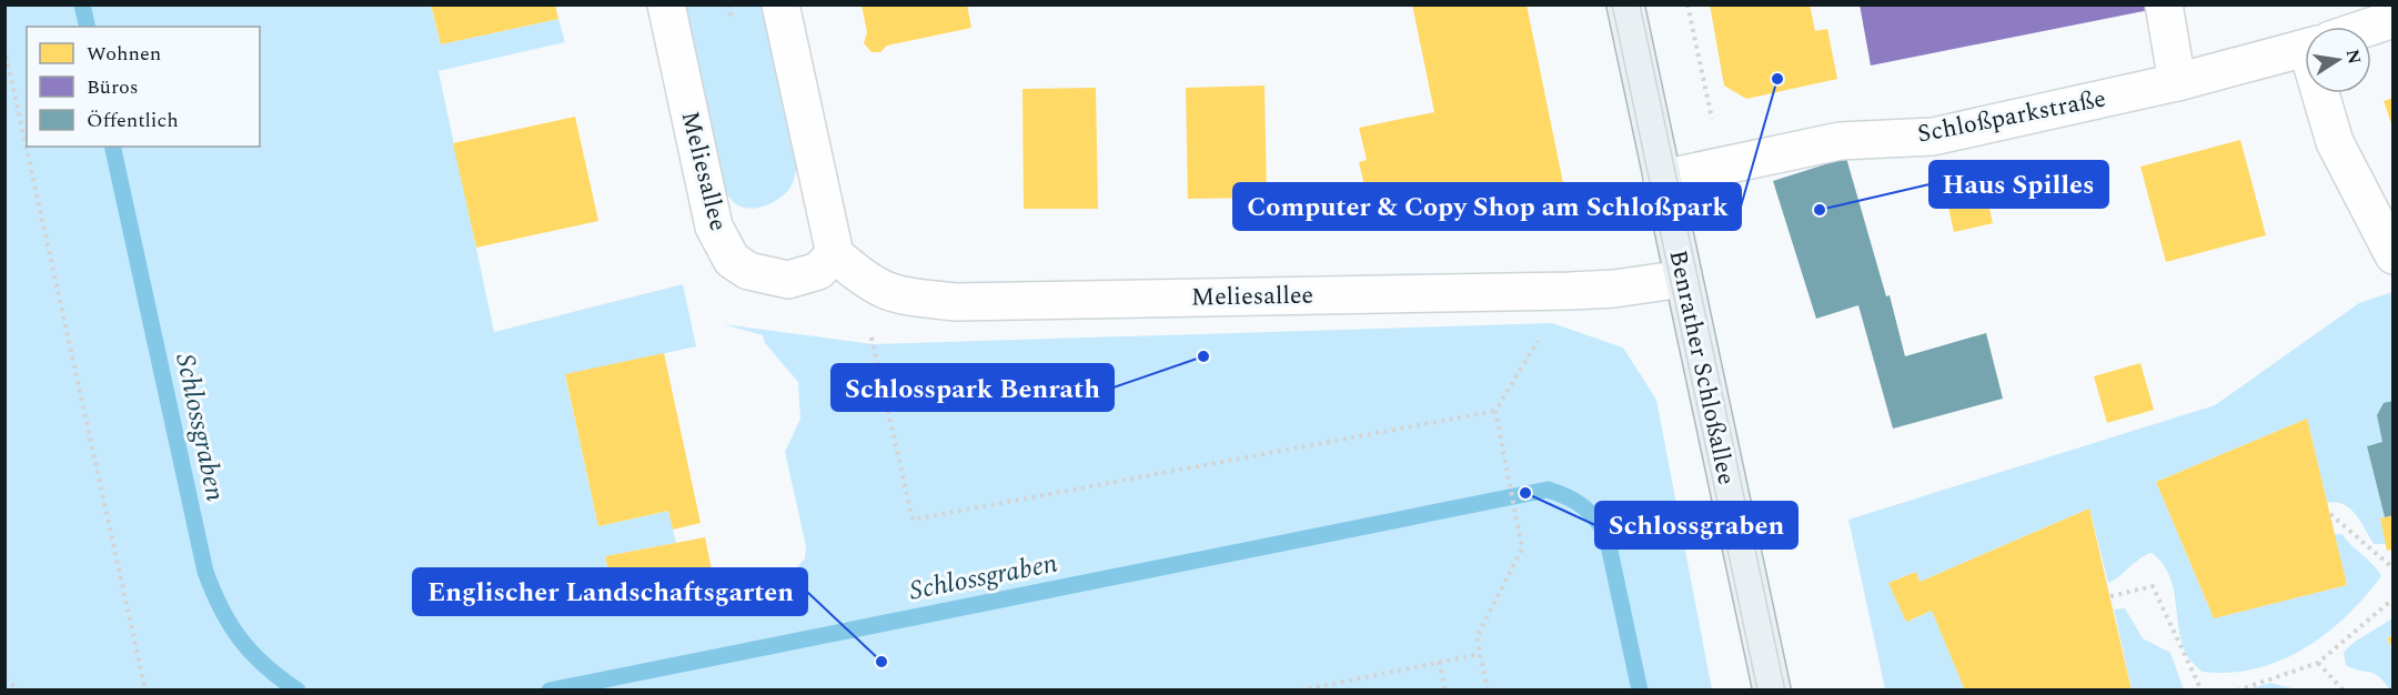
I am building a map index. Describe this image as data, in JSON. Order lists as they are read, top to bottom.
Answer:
{
  "streets": {
    "main road": ["Benrather Schloßallee"],
    "street": ["Schloßparkstraße", "Meliesallee"]
  },
  "crossings": [
    ["Schloßparkstraße", "Benrather Schloßallee"],
    ["Meliesallee", "Benrather Schloßallee"]
  ],
  "water": ["Schlossgraben"],
  "places": [
    "Computer & Copy Shop am Schloßpark",
    "Haus Spilles",
    "Schlosspark Benrath",
    "Schlossgraben",
    "Englischer Landschaftsgarten"
  ],
  "legend": ["Wohnen", "Büros", "Öffentlich"],
  "north": "right"
}
